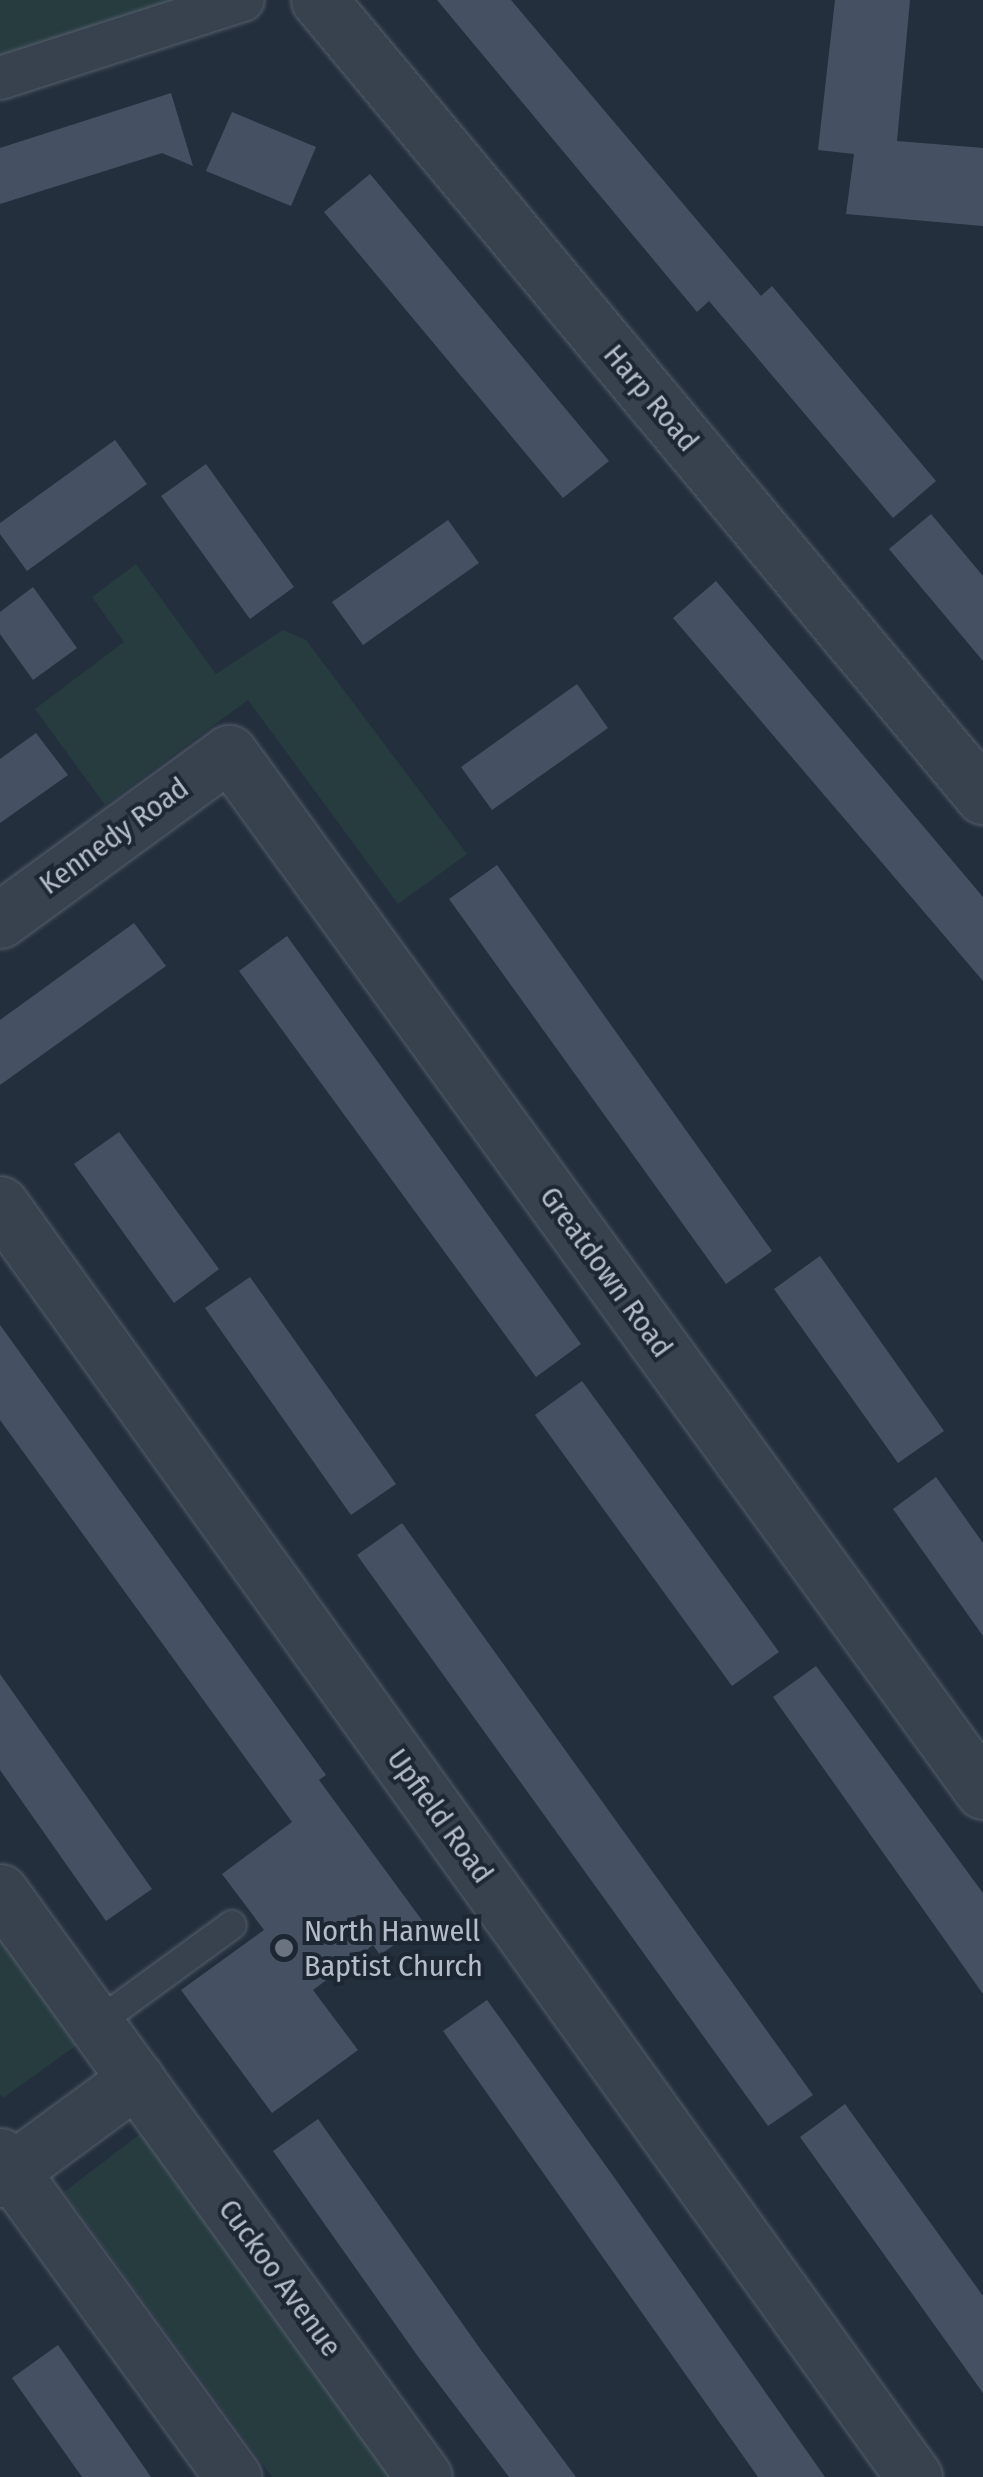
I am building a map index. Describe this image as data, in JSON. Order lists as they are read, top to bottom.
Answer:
{
  "streets": {
    "street": [
      "Harp Road",
      "Kennedy Road",
      "Greatdown Road",
      "Upfield Road",
      "Cuckoo Avenue"
    ]
  },
  "crossings": [
    ["Kennedy Road", "Greatdown Road"]
  ],
  "places": ["North Hanwell Baptist Church"]
}
